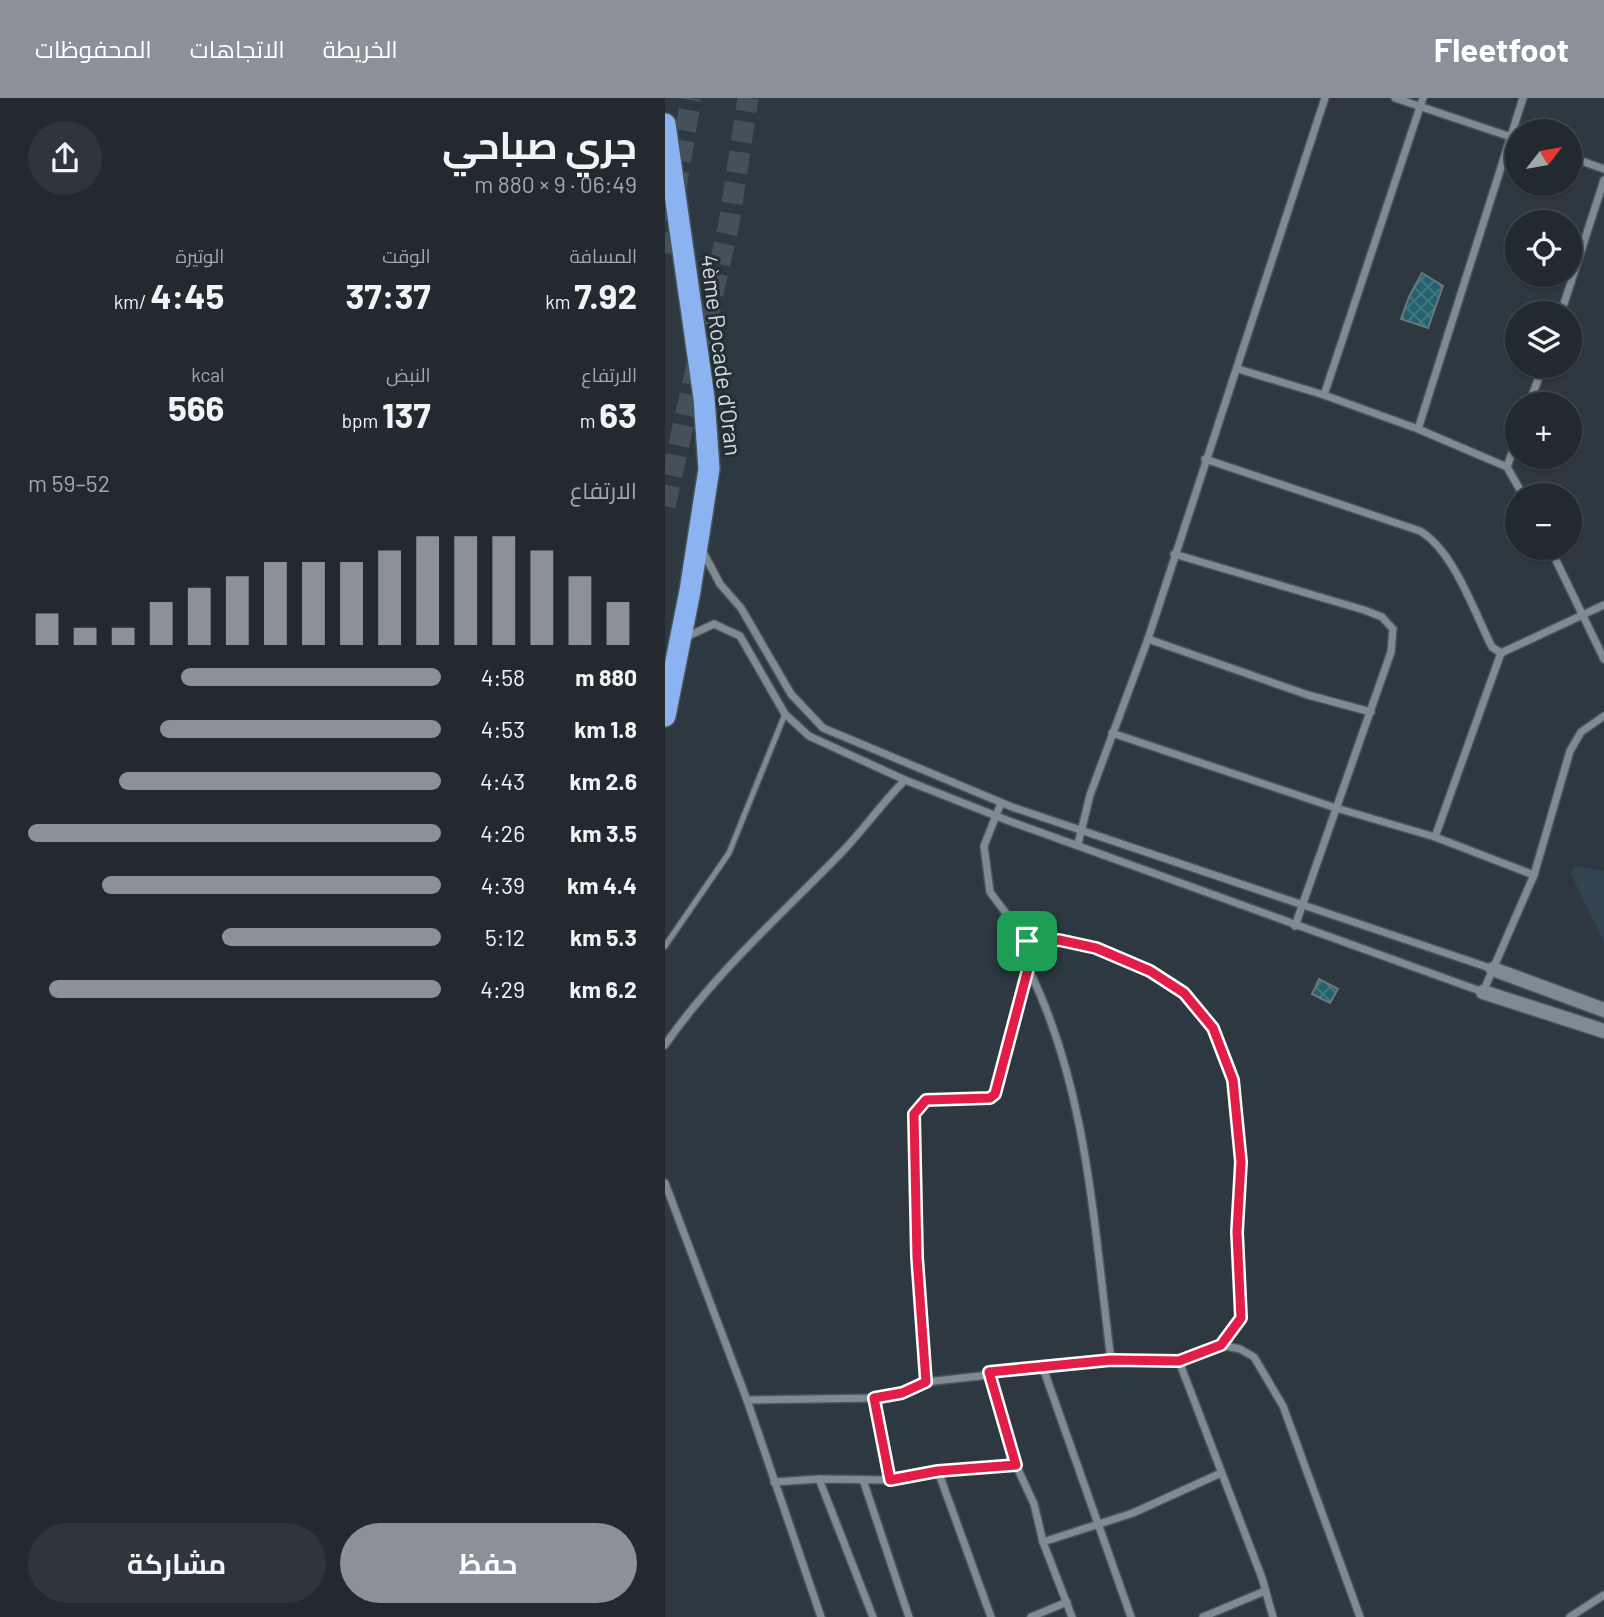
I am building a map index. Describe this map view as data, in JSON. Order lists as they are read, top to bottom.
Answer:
{
  "streets": {
    "highway": ["4ème Rocade d'Oran"]
  },
  "north": "top right",
  "page": {
    "header": "Fleetfoot",
    "nav": ["الخريطة", "الاتجاهات", "المحفوظات"],
    "heading": ["جري صباحي", "06:49 · 9 × 880 m"],
    "map_buttons": ["+", "−"],
    "stats": [
      ["المسافة", "7.92 km"],
      ["الوقت", "37:37"],
      ["الوتيرة", "4:45 /km"],
      ["الارتفاع", "63 m"],
      ["النبض", "137 bpm"],
      ["kcal", "566"]
    ],
    "chart": ["الارتفاع", "52–59 m"],
    "list": [
      {
        "name": "880 m",
        "note": "4:58"
      },
      {
        "name": "1.8 km",
        "note": "4:53"
      },
      {
        "name": "2.6 km",
        "note": "4:43"
      },
      {
        "name": "3.5 km",
        "note": "4:26"
      },
      {
        "name": "4.4 km",
        "note": "4:39"
      },
      {
        "name": "5.3 km",
        "note": "5:12"
      },
      {
        "name": "6.2 km",
        "note": "4:29"
      }
    ],
    "buttons": ["حفظ", "مشاركة"]
  }
}
